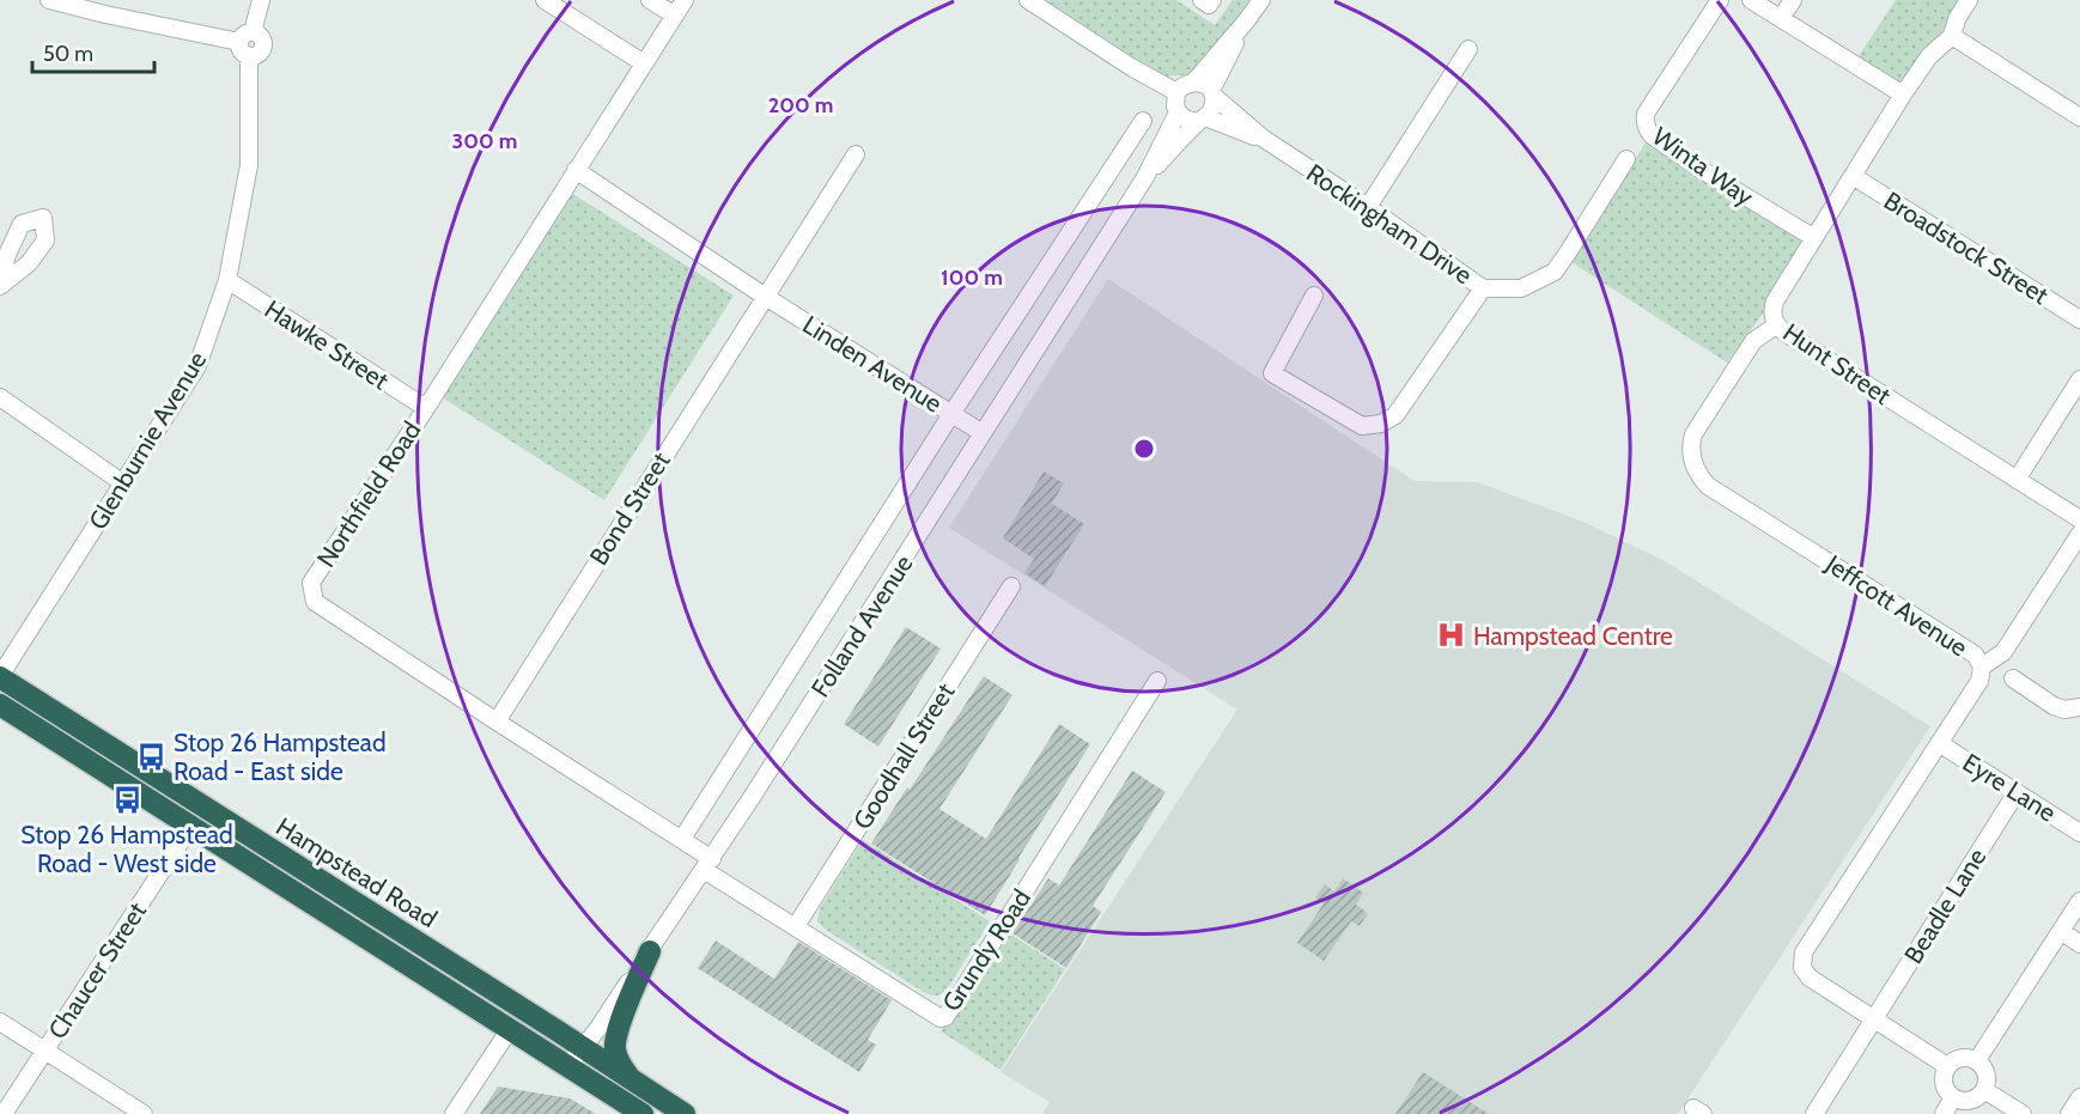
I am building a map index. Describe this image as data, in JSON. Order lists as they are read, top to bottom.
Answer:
{
  "streets": {
    "highway": ["Hampstead Road"],
    "street": [
      "Winta Way",
      "Rockingham Drive",
      "Broadstock Street",
      "Hawke Street",
      "Linden Avenue",
      "Hunt Street",
      "Glenburnie Avenue",
      "Northfield Road",
      "Bond Street",
      "Jeffcott Avenue",
      "Folland Avenue",
      "Goodhall Street",
      "Eyre Lane",
      "Beadle Lane",
      "Grundy Road",
      "Chaucer Street"
    ]
  },
  "crossings": [
    ["Winta Way", "Hunt Street"],
    ["Rockingham Drive", "Folland Avenue"],
    ["Broadstock Street", "Hunt Street"],
    ["Hawke Street", "Glenburnie Avenue"],
    ["Hawke Street", "Northfield Road"],
    ["Linden Avenue", "Northfield Road"],
    ["Linden Avenue", "Bond Street"],
    ["Linden Avenue", "Folland Avenue"],
    ["Hunt Street", "Jeffcott Avenue"],
    ["Glenburnie Avenue", "Hampstead Road"],
    ["Northfield Road", "Bond Street"],
    ["Northfield Road", "Folland Avenue"],
    ["Northfield Road", "Grundy Road"],
    ["Jeffcott Avenue", "Eyre Lane"],
    ["Jeffcott Avenue", "Beadle Lane"],
    ["Folland Avenue", "Hampstead Road"],
    ["Folland Avenue", "Grundy Road"],
    ["Goodhall Street", "Grundy Road"],
    ["Eyre Lane", "Beadle Lane"],
    ["Hampstead Road", "Chaucer Street"]
  ],
  "places": {
    "hospital": ["Hampstead Centre"],
    "bus stop": ["Stop 26 Hampstead Road - East side", "Stop 26 Hampstead Road - West side"]
  },
  "scale_bar": "50 m",
  "rings": ["200 m", "300 m", "100 m"]
}
